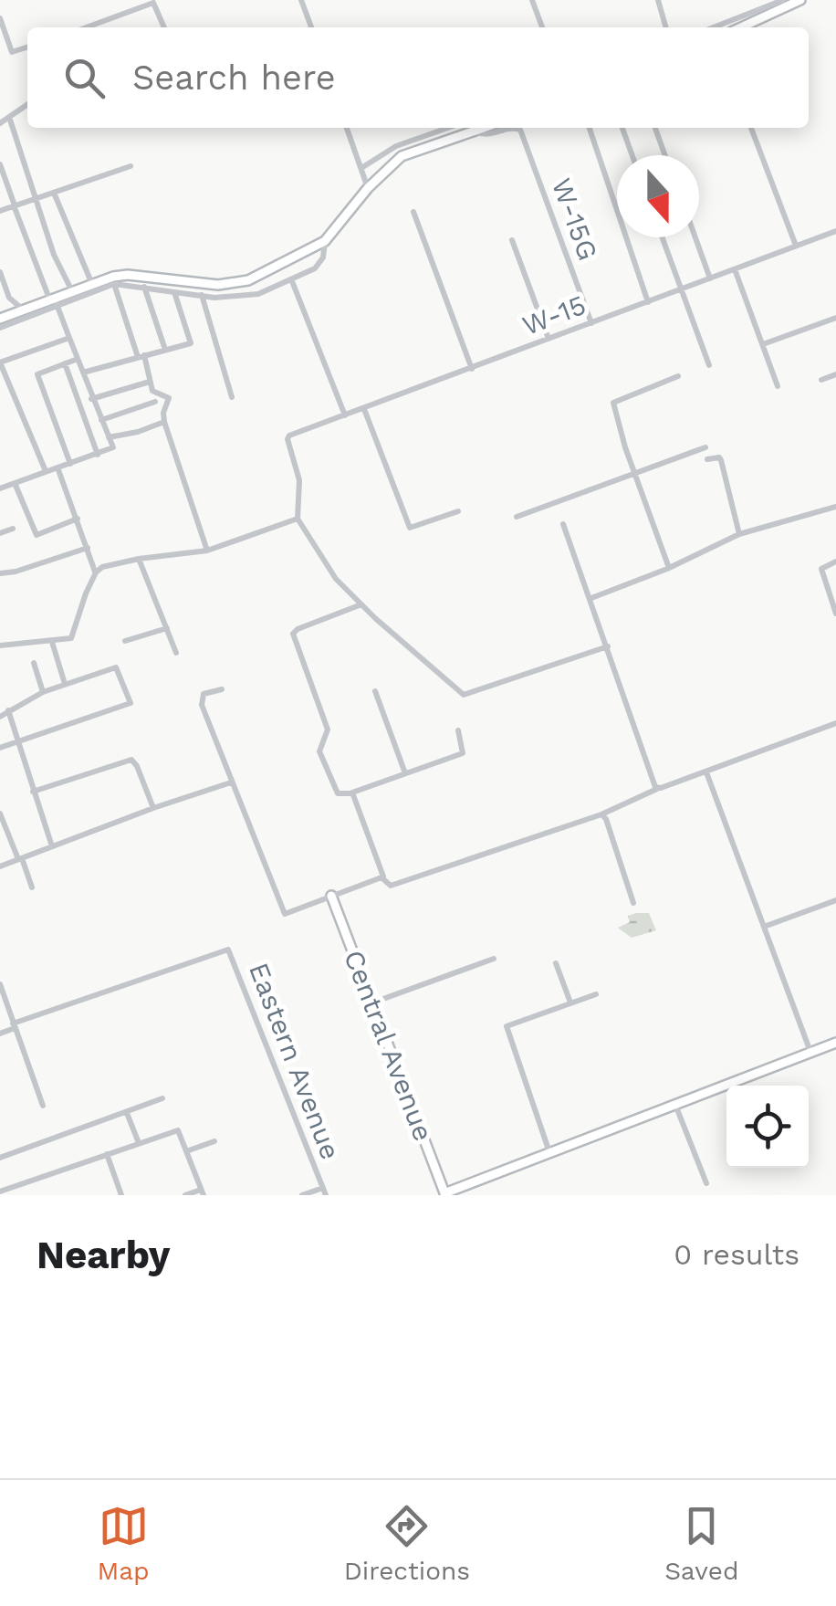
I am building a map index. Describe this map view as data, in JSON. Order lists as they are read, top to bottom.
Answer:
{
  "streets": {
    "street": [
      "W-15G",
      "W-15",
      "Central Avenue",
      "Eastern Avenue"
    ]
  },
  "crossings": [
    ["W-15G", "W-15"]
  ],
  "north": "bottom",
  "page": {
    "search": "Search here",
    "heading": ["Nearby", "0 results"],
    "nav": ["Map", "Directions", "Saved"]
  }
}
